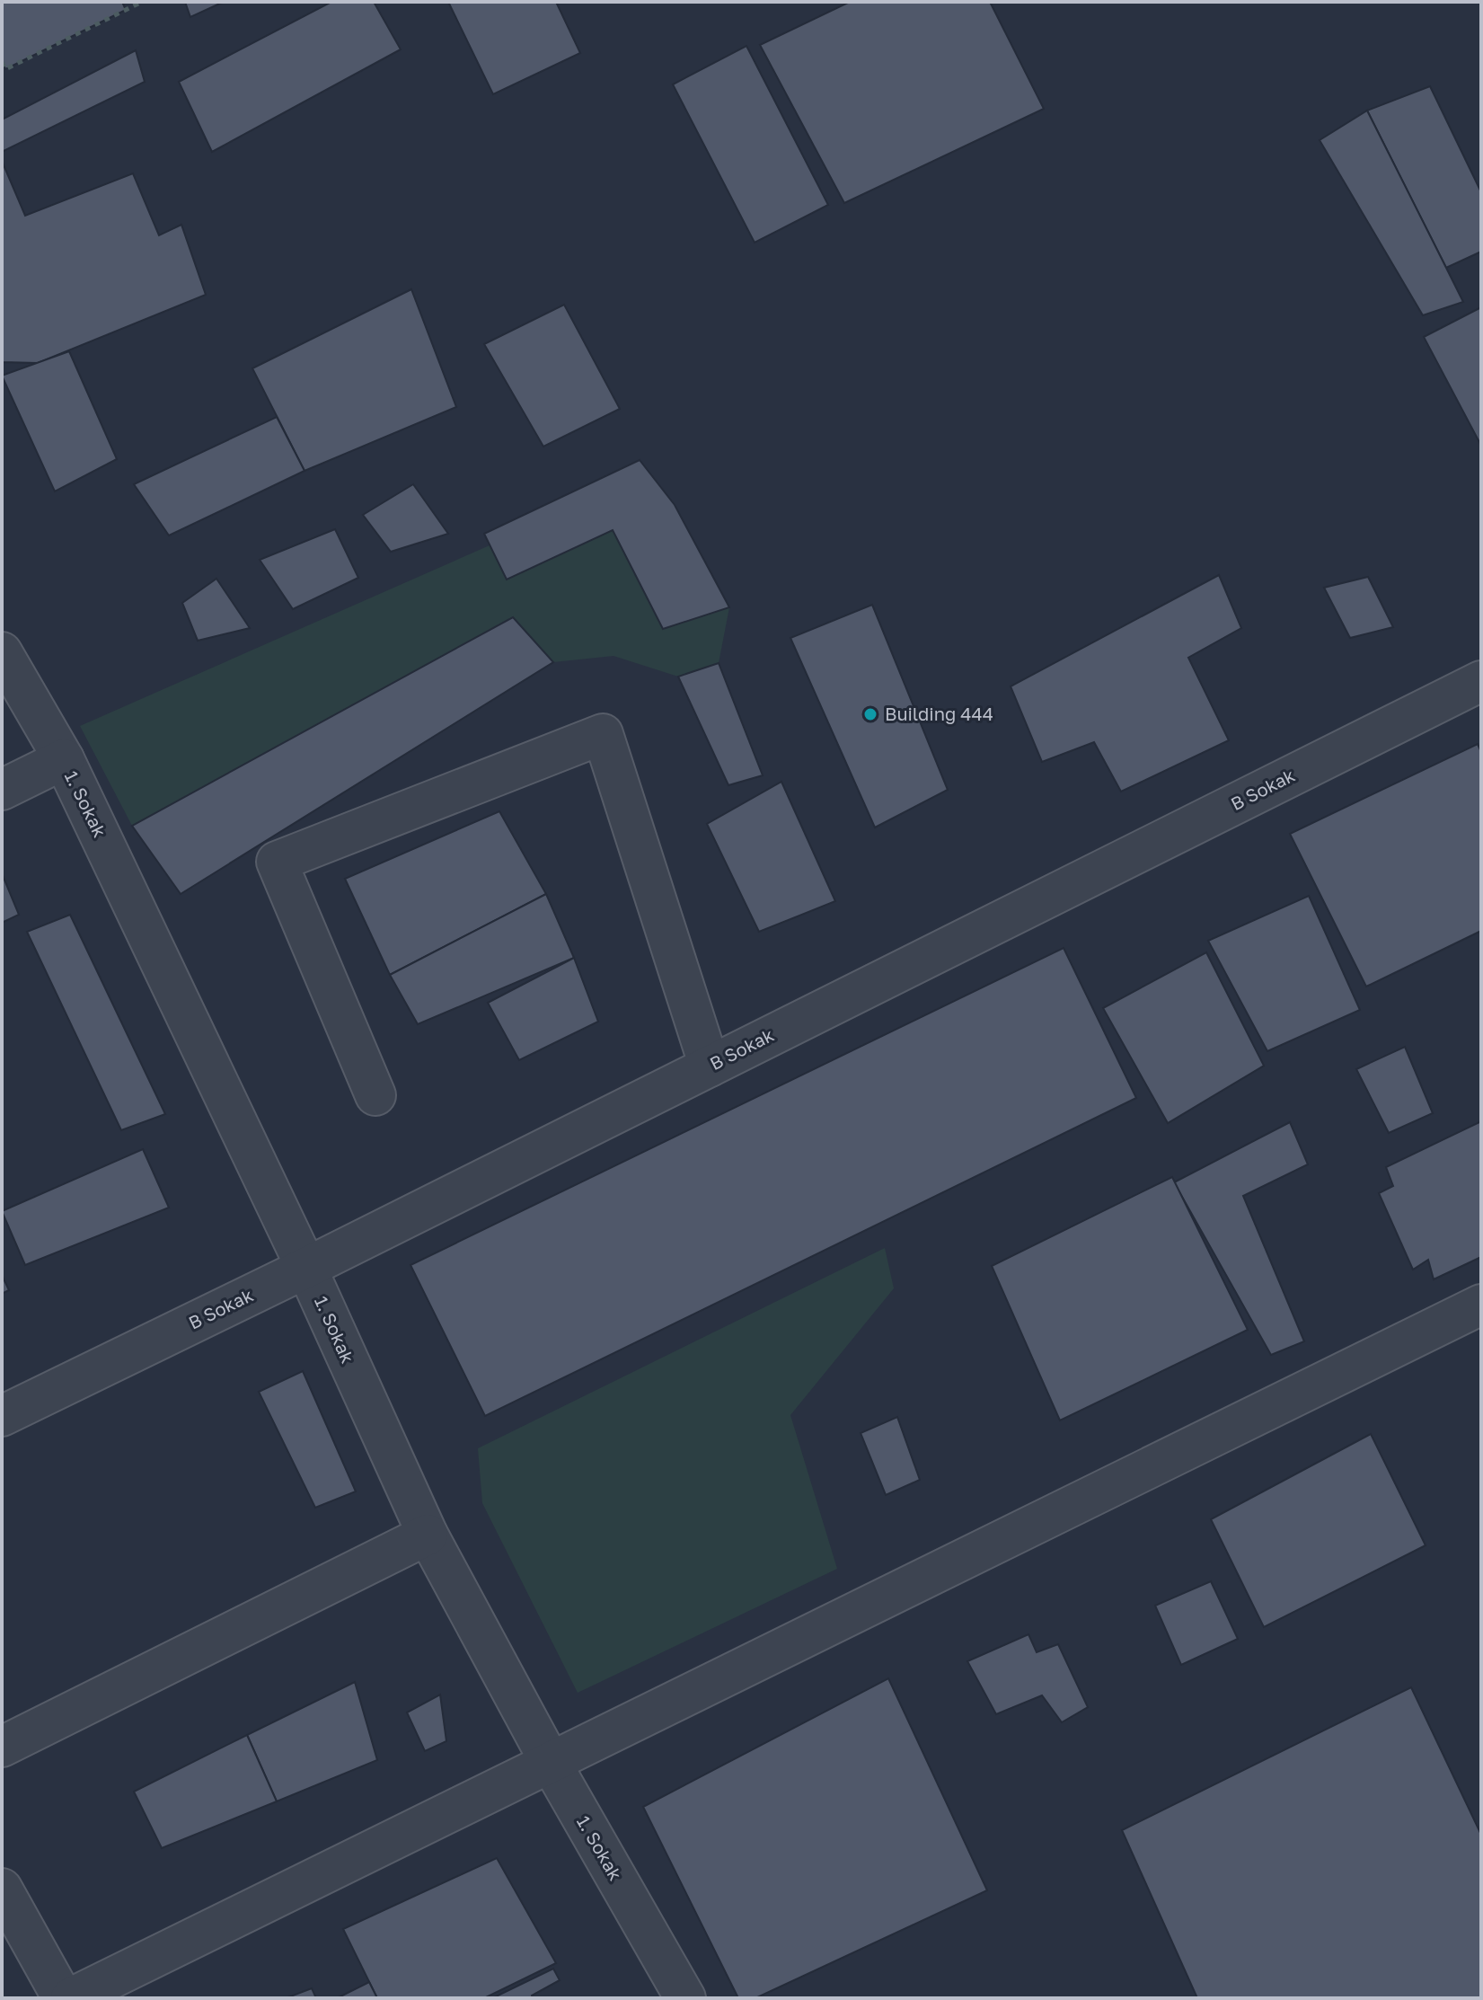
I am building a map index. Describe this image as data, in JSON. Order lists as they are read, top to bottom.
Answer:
{
  "streets": {
    "lane": ["B Sokak", "1. Sokak"]
  },
  "crossings": [
    ["B Sokak", "1. Sokak"]
  ],
  "places": ["Building 444"]
}
